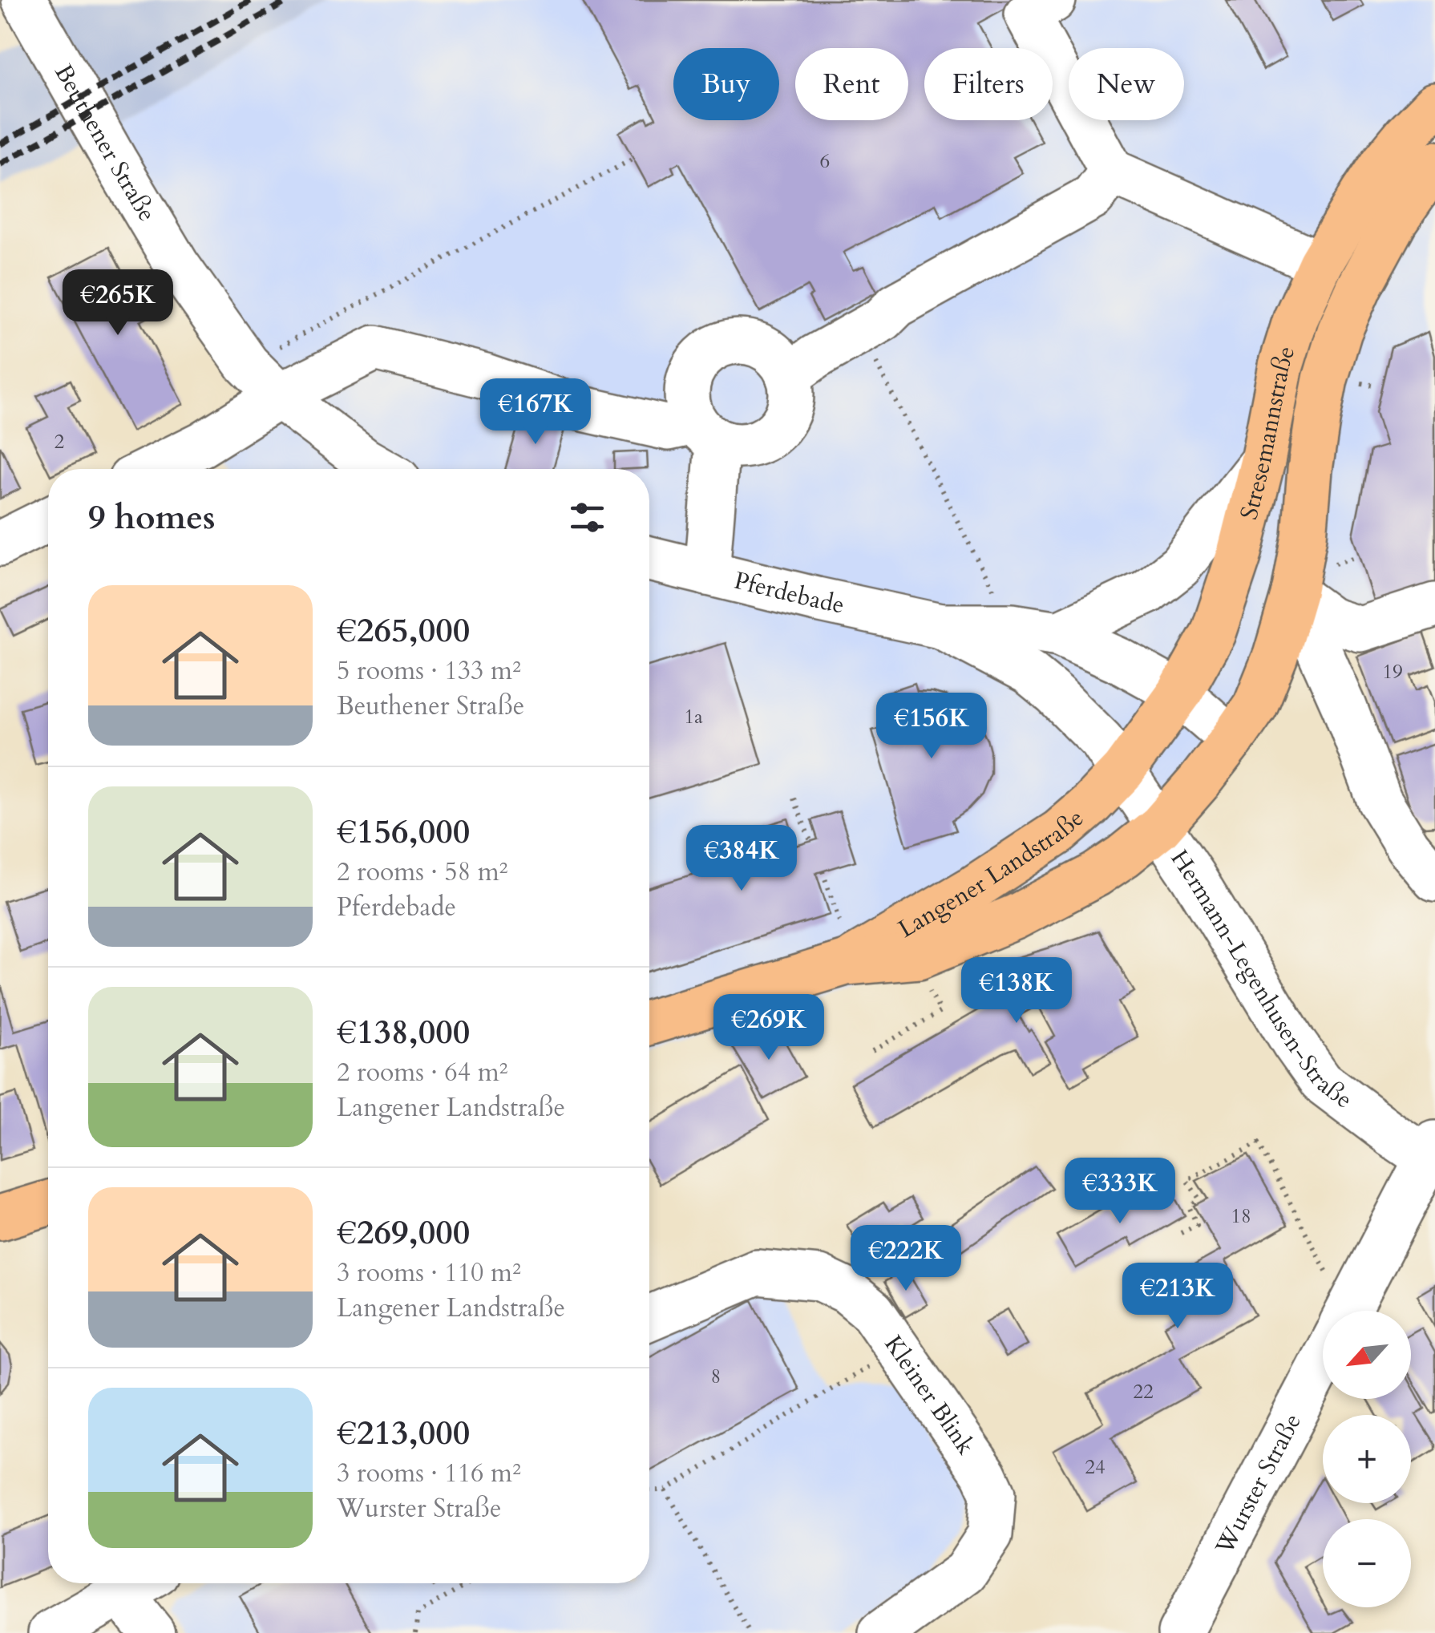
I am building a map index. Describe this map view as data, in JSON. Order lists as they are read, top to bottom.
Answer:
{
  "streets": {
    "main road": ["Stresemannstraße", "Langener Landstraße"],
    "street": [
      "Beuthener Straße",
      "Pferdebade",
      "Hermann-Legenhusen-Straße",
      "Kleiner Blink",
      "Wurster Straße"
    ]
  },
  "crossings": [
    ["Stresemannstraße", "Pferdebade"],
    ["Stresemannstraße", "Langener Landstraße"],
    ["Stresemannstraße", "Hermann-Legenhusen-Straße"],
    ["Pferdebade", "Langener Landstraße"],
    ["Pferdebade", "Hermann-Legenhusen-Straße"],
    ["Langener Landstraße", "Hermann-Legenhusen-Straße"],
    ["Hermann-Legenhusen-Straße", "Wurster Straße"]
  ],
  "house_numbers": [
    "6",
    "2",
    "19",
    "1a",
    "18",
    "8",
    "22",
    "24"
  ],
  "north": "bottom left",
  "page": {
    "chip": [
      "Buy",
      "Rent",
      "Filters",
      "New"
    ],
    "price": [
      "€265K",
      "€167K",
      "€156K",
      "€384K",
      "€138K",
      "€269K",
      "€333K",
      "€222K",
      "€213K"
    ],
    "heading": "9 homes",
    "list": [
      {
        "name": "€265,000",
        "note": "5 rooms · 133 m² · Beuthener Straße"
      },
      {
        "name": "€156,000",
        "note": "2 rooms · 58 m² · Pferdebade"
      },
      {
        "name": "€138,000",
        "note": "2 rooms · 64 m² · Langener Landstraße"
      },
      {
        "name": "€269,000",
        "note": "3 rooms · 110 m² · Langener Landstraße"
      },
      {
        "name": "€213,000",
        "note": "3 rooms · 116 m² · Wurster Straße"
      }
    ],
    "map_buttons": ["+", "−"]
  }
}
